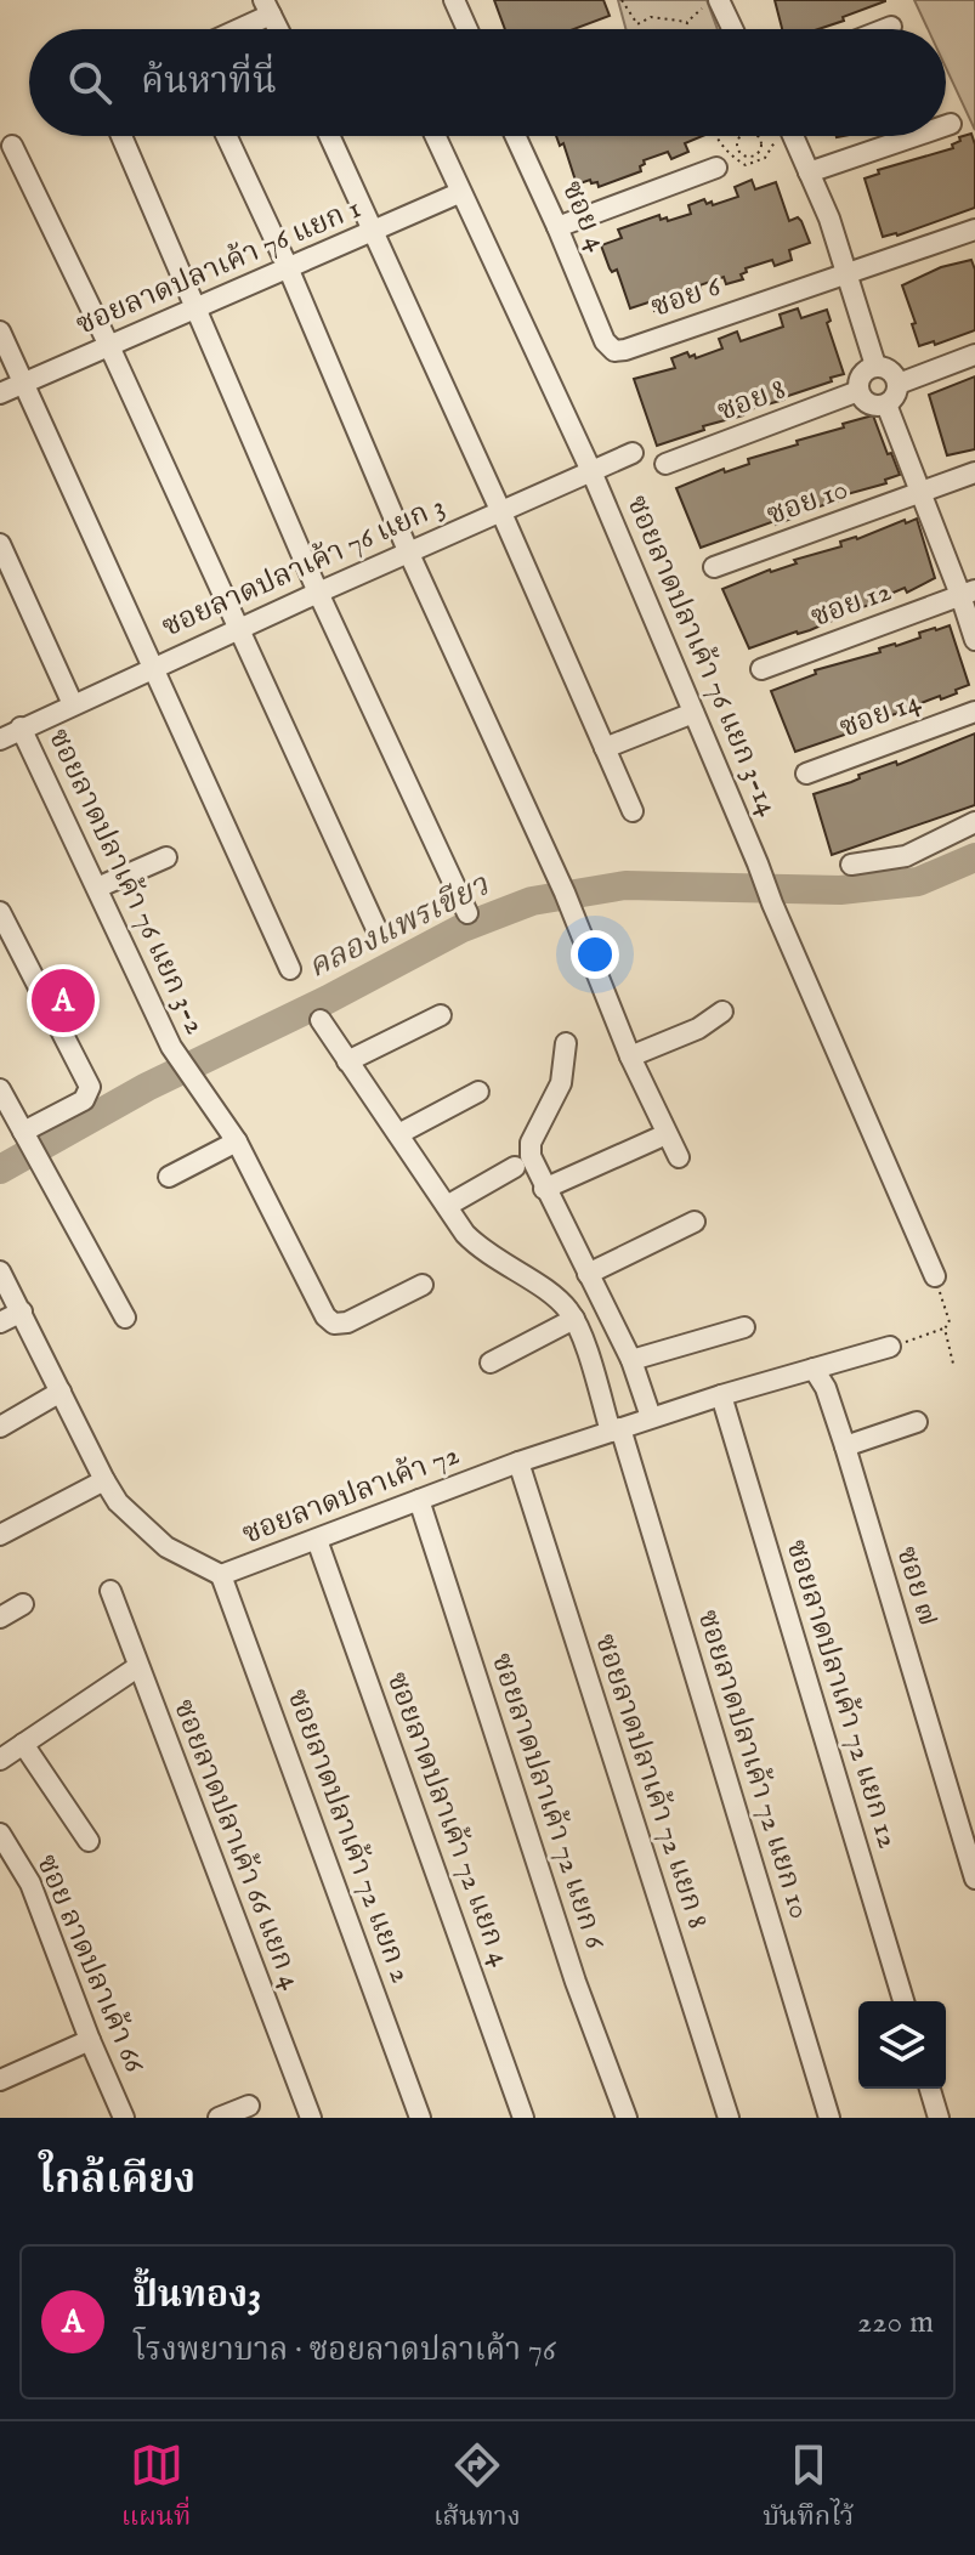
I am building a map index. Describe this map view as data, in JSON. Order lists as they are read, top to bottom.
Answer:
{
  "streets": {
    "street": [
      "ซอย 4",
      "ซอยลาดปลาเค้า 76 แยก 1",
      "ซอย 6",
      "ซอย 8",
      "ซอย 10",
      "ซอยลาดปลาเค้า 76 แยก 3",
      "ซอย 12",
      "ซอยลาดปลาเค้า 76 แยก 3-14",
      "ซอย 14",
      "ซอยลาดปลาเค้า 76 แยก 3-2",
      "ซอยลาดปลาเค้า 72",
      "ซอย ๗",
      "ซอยลาดปลาเค้า 72 แยก 12",
      "ซอยลาดปลาเค้า 72 แยก 10",
      "ซอยลาดปลาเค้า 72 แยก 8",
      "ซอยลาดปลาเค้า 72 แยก 6",
      "ซอยลาดปลาเค้า 72 แยก 4",
      "ซอยลาดปลาเค้า 72 แยก 2",
      "ซอยลาดปลาเค้า 66 แยก 4",
      "ซอย ลาดปลาเค้า 66"
    ]
  },
  "crossings": [
    ["ซอย 4", "ซอย 6"],
    ["ซอยลาดปลาเค้า 76 แยก 1", "ซอยลาดปลาเค้า 76 แยก 3-14"],
    ["ซอยลาดปลาเค้า 76 แยก 3", "ซอยลาดปลาเค้า 76 แยก 3-14"],
    ["ซอยลาดปลาเค้า 76 แยก 3", "ซอยลาดปลาเค้า 76 แยก 3-2"],
    ["ซอยลาดปลาเค้า 72", "ซอย ๗"],
    ["ซอยลาดปลาเค้า 72", "ซอยลาดปลาเค้า 72 แยก 12"],
    ["ซอยลาดปลาเค้า 72", "ซอยลาดปลาเค้า 72 แยก 10"],
    ["ซอยลาดปลาเค้า 72", "ซอยลาดปลาเค้า 72 แยก 8"],
    ["ซอยลาดปลาเค้า 72", "ซอยลาดปลาเค้า 72 แยก 6"],
    ["ซอยลาดปลาเค้า 72", "ซอยลาดปลาเค้า 72 แยก 4"],
    ["ซอยลาดปลาเค้า 72", "ซอยลาดปลาเค้า 72 แยก 2"]
  ],
  "water": ["คลองแพรเขียว"],
  "page": {
    "search": "ค้นหาที่นี่",
    "pins": "A",
    "heading": "ใกล้เคียง",
    "list": [
      {
        "mark": "A",
        "name": "ปั้นทอง3",
        "note": "โรงพยาบาล · ซอยลาดปลาเค้า 76",
        "value": "220 m"
      }
    ],
    "nav": ["แผนที่", "เส้นทาง", "บันทึกไว้"]
  }
}
